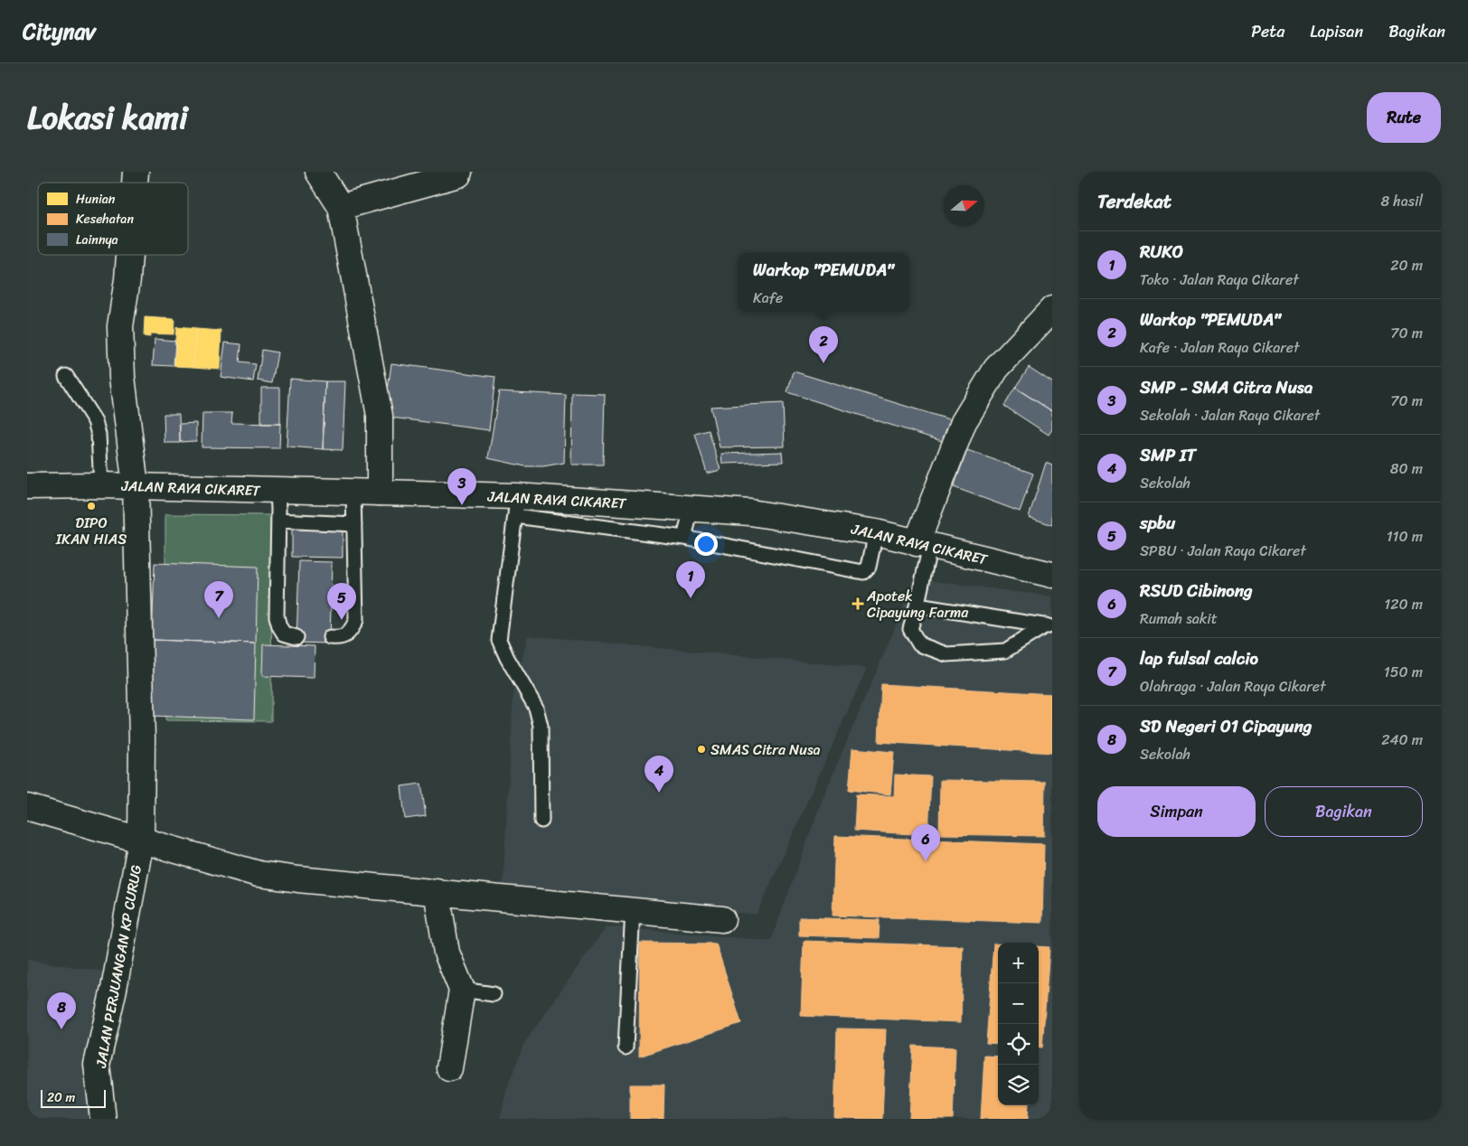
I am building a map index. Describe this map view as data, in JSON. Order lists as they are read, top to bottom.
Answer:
{
  "streets": {
    "street": ["JALAN RAYA CIKARET", "JALAN PERJUANGAN KP CURUG"]
  },
  "crossings": [
    ["JALAN RAYA CIKARET", "JALAN PERJUANGAN KP CURUG"]
  ],
  "places": {
    "other": ["DIPO IKAN HIAS", "SMAS Citra Nusa"],
    "health": ["Apotek Cipayung Farma"]
  },
  "legend": ["Hunian", "Kesehatan", "Lainnya"],
  "scale_bar": "20 m",
  "north": "right",
  "page": {
    "header": "Citynav",
    "nav": ["Peta", "Lapisan", "Bagikan"],
    "title": "Lokasi kami",
    "buttons": [
      "Rute",
      ["Simpan", "Bagikan"]
    ],
    "heading": ["Terdekat", "8 hasil"],
    "list": [
      {
        "mark": "1",
        "name": "RUKO",
        "note": "Toko · Jalan Raya Cikaret",
        "value": "20 m"
      },
      {
        "mark": "2",
        "name": "Warkop \"PEMUDA\"",
        "note": "Kafe · Jalan Raya Cikaret",
        "value": "70 m"
      },
      {
        "mark": "3",
        "name": "SMP - SMA Citra Nusa",
        "note": "Sekolah · Jalan Raya Cikaret",
        "value": "70 m"
      },
      {
        "mark": "4",
        "name": "SMP IT",
        "note": "Sekolah",
        "value": "80 m"
      },
      {
        "mark": "5",
        "name": "spbu",
        "note": "SPBU · Jalan Raya Cikaret",
        "value": "110 m"
      },
      {
        "mark": "6",
        "name": "RSUD Cibinong",
        "note": "Rumah sakit",
        "value": "120 m"
      },
      {
        "mark": "7",
        "name": "lap fulsal calcio",
        "note": "Olahraga · Jalan Raya Cikaret",
        "value": "150 m"
      },
      {
        "mark": "8",
        "name": "SD Negeri 01 Cipayung",
        "note": "Sekolah",
        "value": "240 m"
      }
    ],
    "popup": ["Warkop \"PEMUDA\"", "Kafe"],
    "pins": [
      "2",
      "3",
      "1",
      "7",
      "5",
      "4",
      "6",
      "8"
    ],
    "map_buttons": ["+", "−"],
    "scale": "20 m"
  }
}
